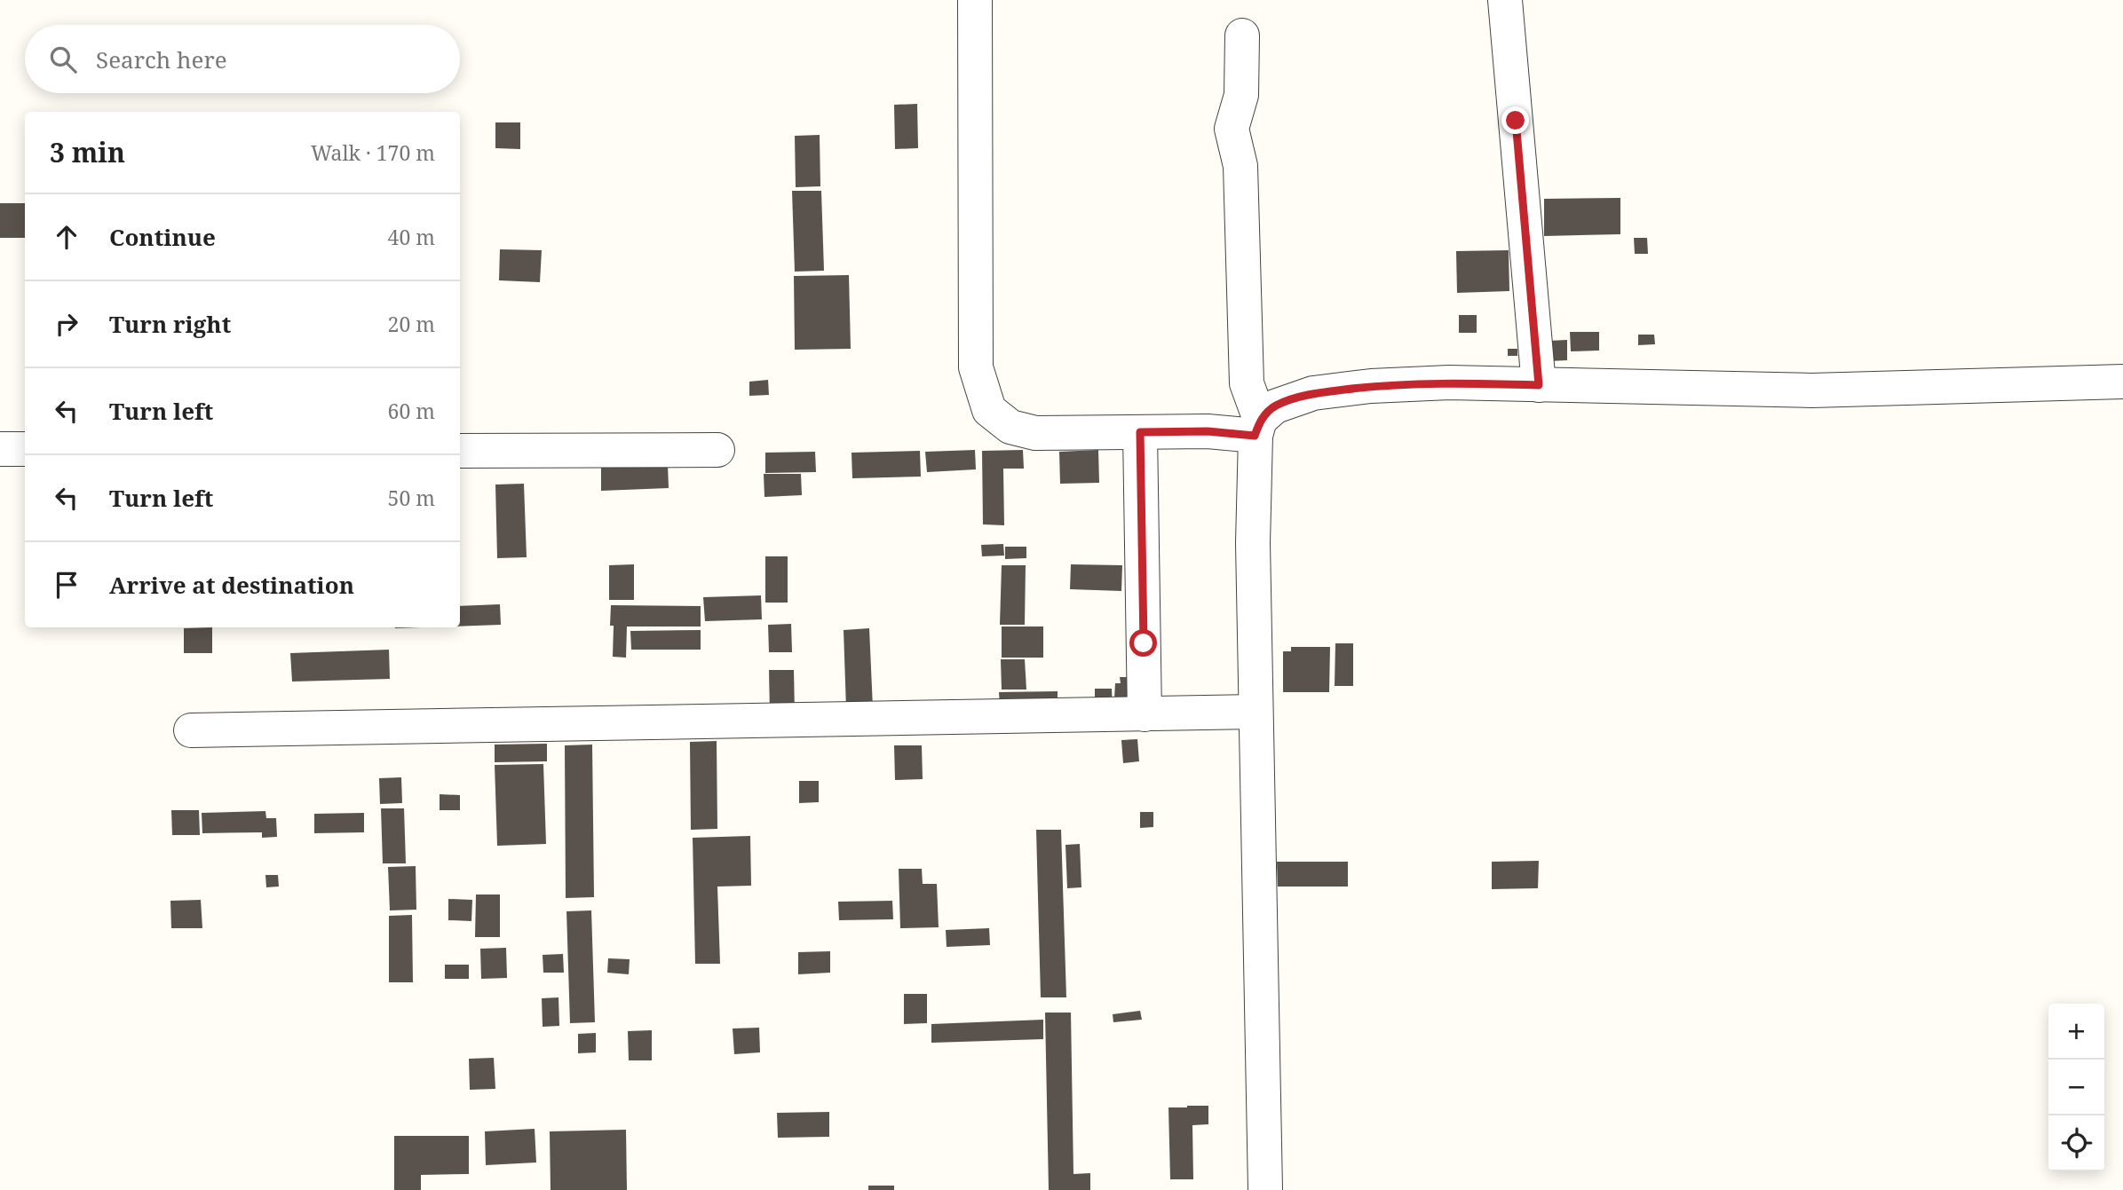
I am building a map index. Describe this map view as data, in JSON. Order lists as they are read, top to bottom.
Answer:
{
  "page": {
    "search": "Search here",
    "heading": ["3 min", "Walk · 170 m"],
    "list": [
      ["Continue", "40 m"],
      ["Turn right", "20 m"],
      ["Turn left", "60 m"],
      ["Turn left", "50 m"],
      "Arrive at destination"
    ],
    "map_buttons": ["+", "−"]
  }
}
